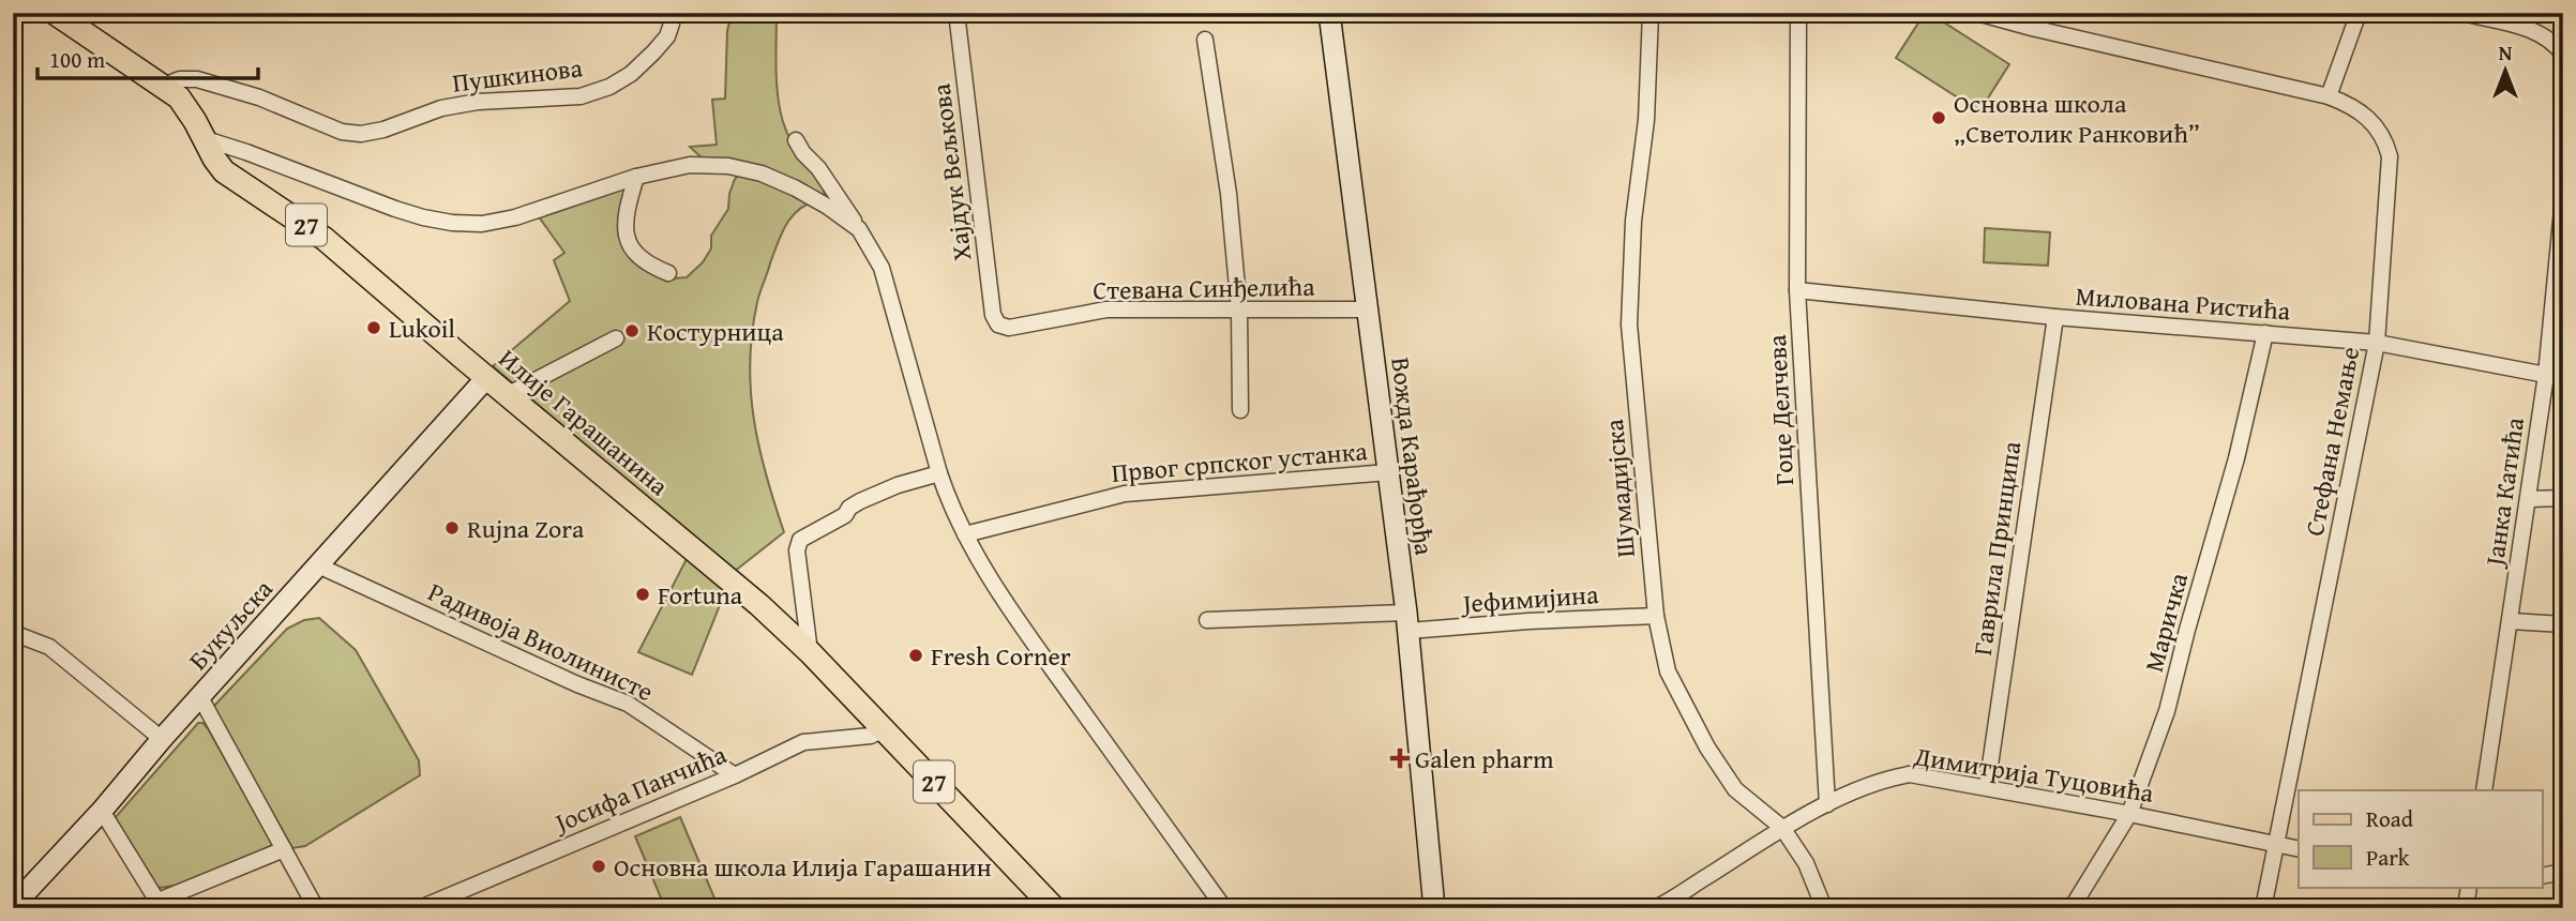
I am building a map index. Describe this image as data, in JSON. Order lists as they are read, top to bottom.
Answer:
{
  "streets": {
    "main road": [
      "27",
      "Илије Гарашанина",
      "Вожда Карађорђа",
      "Букуљска"
    ],
    "street": [
      "Пушкинова",
      "Хајдук Вељкова",
      "Стевана Синђелића",
      "Милована Ристића",
      "Гоце Делчева",
      "Стефана Немање",
      "Првог српског устанка",
      "Шумадијска",
      "Јанка Катића",
      "Гаврила Принципа",
      "Јефимијина",
      "Маричка",
      "Радивоја Виолинисте",
      "Димитрија Туцовића",
      "Јосифа Панчића"
    ]
  },
  "crossings": [
    ["Пушкинова", "Илије Гарашанина"],
    ["Хајдук Вељкова", "Стевана Синђелића"],
    ["Стевана Синђелића", "Вожда Карађорђа"],
    ["Милована Ристића", "Гоце Делчева"],
    ["Милована Ристића", "Стефана Немање"],
    ["Милована Ристића", "Јанка Катића"],
    ["Милована Ристића", "Гаврила Принципа"],
    ["Милована Ристића", "Маричка"],
    ["Гоце Делчева", "Димитрија Туцовића"],
    ["Илије Гарашанина", "Букуљска"],
    ["Илије Гарашанина", "Јосифа Панчића"],
    ["Стефана Немање", "Димитрија Туцовића"],
    ["Вожда Карађорђа", "Првог српског устанка"],
    ["Вожда Карађорђа", "Јефимијина"],
    ["Шумадијска", "Јефимијина"],
    ["Шумадијска", "Димитрија Туцовића"],
    ["Гаврила Принципа", "Димитрија Туцовића"],
    ["Маричка", "Димитрија Туцовића"],
    ["Букуљска", "Радивоја Виолинисте"],
    ["Радивоја Виолинисте", "Јосифа Панчића"]
  ],
  "places": {
    "other": [
      "Основна школа „Светолик Ранковић”",
      "Lukoil",
      "Костурница",
      "Rujna Zora",
      "Fortuna",
      "Fresh Corner",
      "Основна школа Илија Гарашанин"
    ],
    "health": ["Galen pharm"]
  },
  "legend": ["Road", "Park"],
  "scale_bar": "100 m",
  "north": "top"
}
